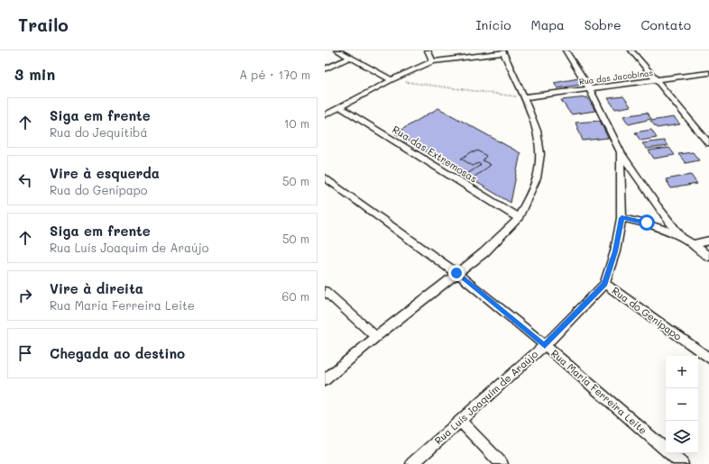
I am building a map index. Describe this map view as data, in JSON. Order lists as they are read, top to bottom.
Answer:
{
  "streets": {
    "street": [
      "Rua das Jacobinas",
      "Rua das Extremosas",
      "Rua do Genipapo",
      "Rua Maria Ferreira Leite",
      "Rua Luís Joaquim de Araújo"
    ]
  },
  "crossings": [
    ["Rua do Genipapo", "Rua Luís Joaquim de Araújo"],
    ["Rua Maria Ferreira Leite", "Rua Luís Joaquim de Araújo"]
  ],
  "page": {
    "header": "Trailo",
    "nav": [
      "Início",
      "Mapa",
      "Sobre",
      "Contato"
    ],
    "heading": ["3 min", "A pé · 170 m"],
    "list": [
      ["Siga em frente", "Rua do Jequitibá", "10 m"],
      ["Vire à esquerda", "Rua do Genipapo", "50 m"],
      ["Siga em frente", "Rua Luís Joaquim de Araújo", "50 m"],
      ["Vire à direita", "Rua Maria Ferreira Leite", "60 m"],
      "Chegada ao destino"
    ],
    "map_buttons": ["+", "−"]
  }
}
